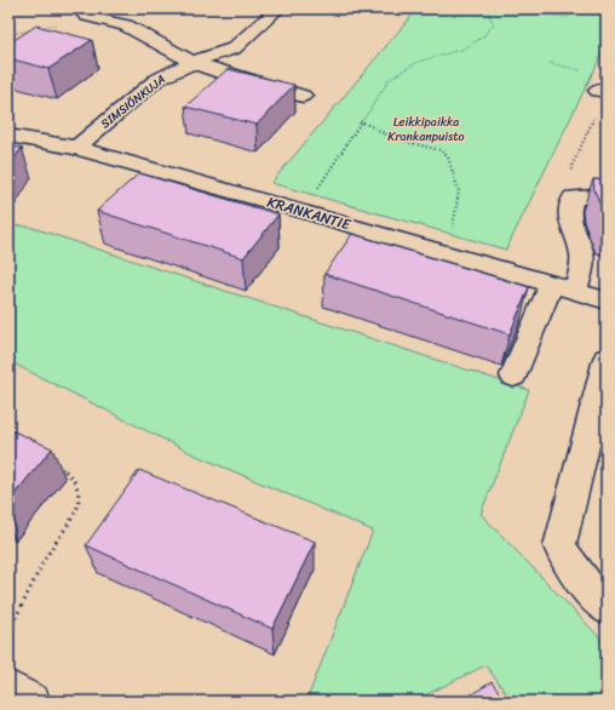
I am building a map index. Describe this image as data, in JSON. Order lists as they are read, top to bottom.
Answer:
{
  "streets": {
    "street": ["SIMSIÖNKUJA", "KRANKANTIE"]
  },
  "crossings": [
    ["SIMSIÖNKUJA", "KRANKANTIE"]
  ],
  "parks": ["Leikkipaikka Krankanpuisto"]
}
